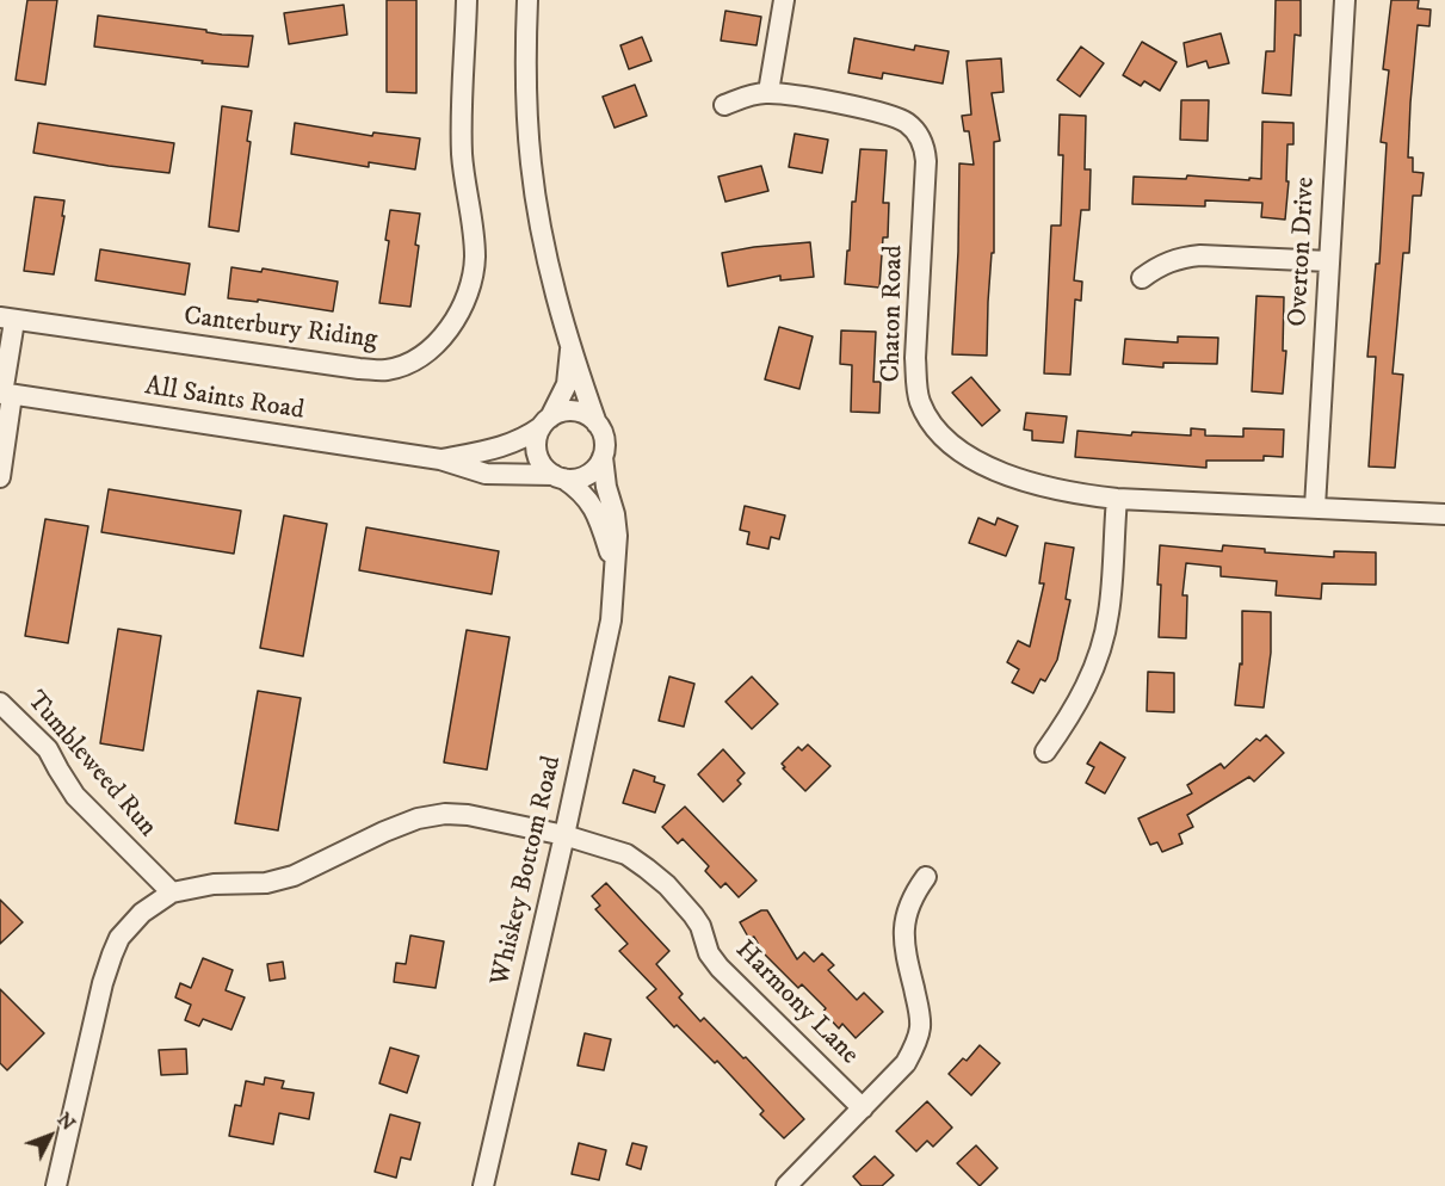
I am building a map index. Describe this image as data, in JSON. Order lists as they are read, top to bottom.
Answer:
{
  "streets": {
    "street": [
      "Overton Drive",
      "Chaton Road",
      "Canterbury Riding",
      "All Saints Road",
      "Tumbleweed Run",
      "Whiskey Bottom Road",
      "Harmony Lane"
    ]
  },
  "crossings": [
    ["Overton Drive", "Chaton Road"],
    ["Canterbury Riding", "All Saints Road"],
    ["All Saints Road", "Whiskey Bottom Road"],
    ["Tumbleweed Run", "Harmony Lane"],
    ["Whiskey Bottom Road", "Harmony Lane"]
  ],
  "north": "top right"
}
